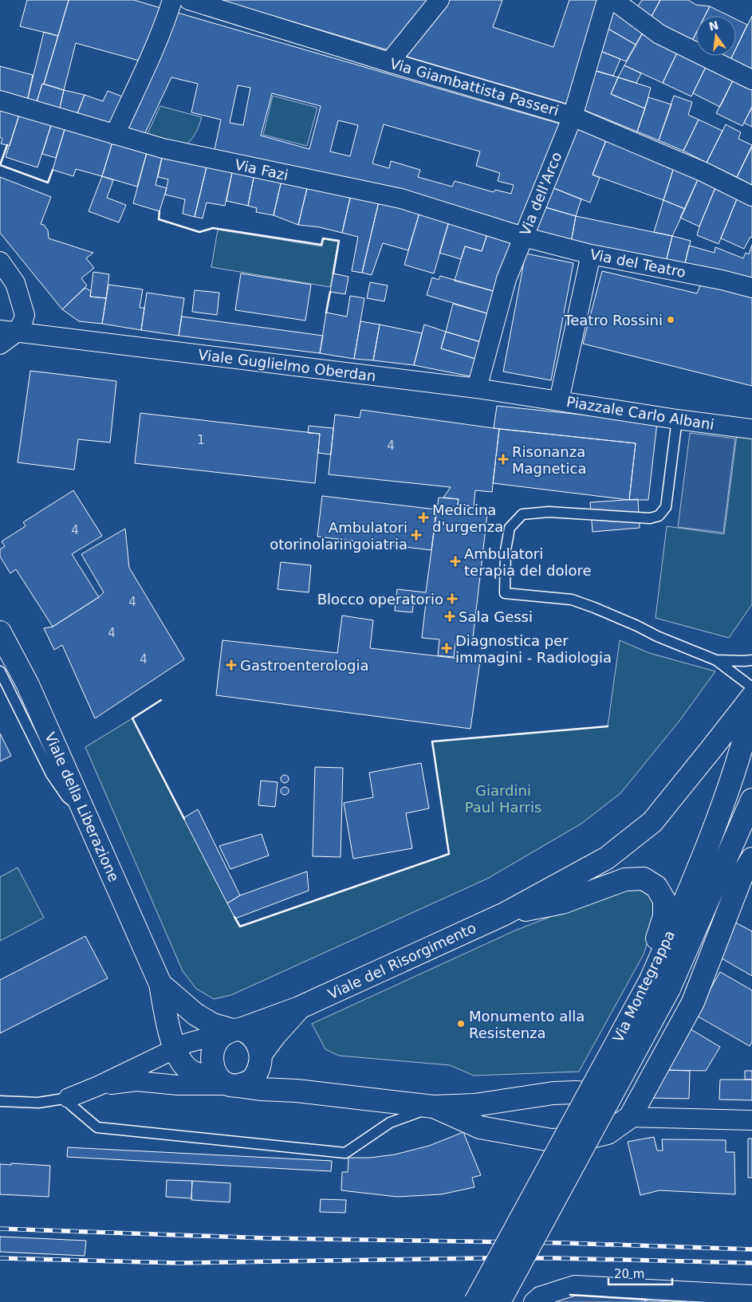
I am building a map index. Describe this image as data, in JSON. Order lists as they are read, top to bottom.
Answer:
{
  "streets": {
    "street": [
      "Via Giambattista Passeri",
      "Via Fazi",
      "Via dell'Arco",
      "Via del Teatro",
      "Viale Guglielmo Oberdan",
      "Piazzale Carlo Albani",
      "Viale della Liberazione",
      "Viale del Risorgimento",
      "Via Montegrappa"
    ]
  },
  "crossings": [
    ["Via Giambattista Passeri", "Via dell'Arco"],
    ["Via Fazi", "Via dell'Arco"],
    ["Via Fazi", "Via del Teatro"],
    ["Via dell'Arco", "Via del Teatro"],
    ["Via dell'Arco", "Viale Guglielmo Oberdan"],
    ["Via del Teatro", "Piazzale Carlo Albani"],
    ["Viale Guglielmo Oberdan", "Piazzale Carlo Albani"],
    ["Viale della Liberazione", "Viale del Risorgimento"],
    ["Viale del Risorgimento", "Via Montegrappa"]
  ],
  "parks": ["Giardini Paul Harris"],
  "places": {
    "other": ["Teatro Rossini", "Monumento alla Resistenza"],
    "health": [
      "Risonanza Magnetica",
      "Medicina d'urgenza",
      "Ambulatori otorinolaringoiatria",
      "Ambulatori terapia del dolore",
      "Blocco operatorio",
      "Sala Gessi",
      "Diagnostica per immagini - Radiologia",
      "Gastroenterologia"
    ]
  },
  "house_numbers": [
    "1",
    "4",
    "4",
    "4",
    "4",
    "4"
  ],
  "scale_bar": "20 m",
  "north": "top"
}
